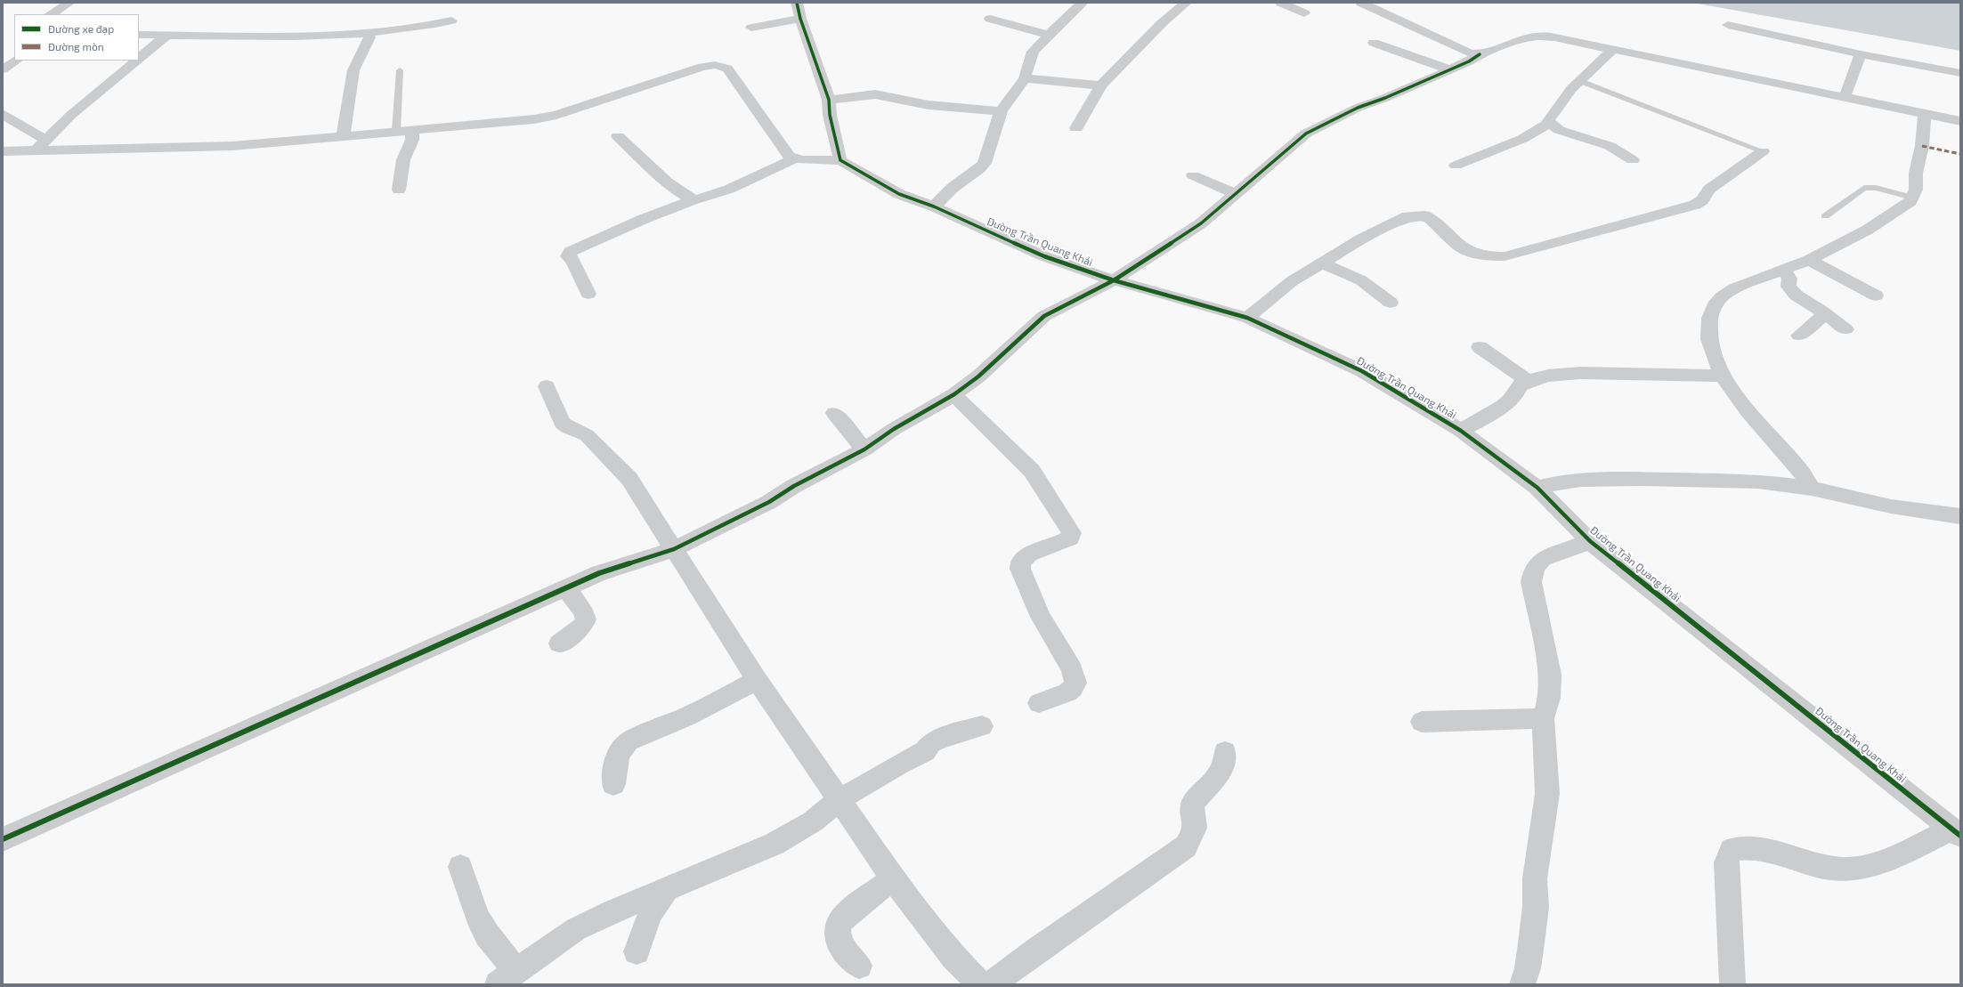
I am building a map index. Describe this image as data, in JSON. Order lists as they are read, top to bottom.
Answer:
{
  "streets": {
    "street": ["Đường Trần Quang Khải"]
  },
  "legend": ["Đường xe đạp", "Đường mòn"]
}
